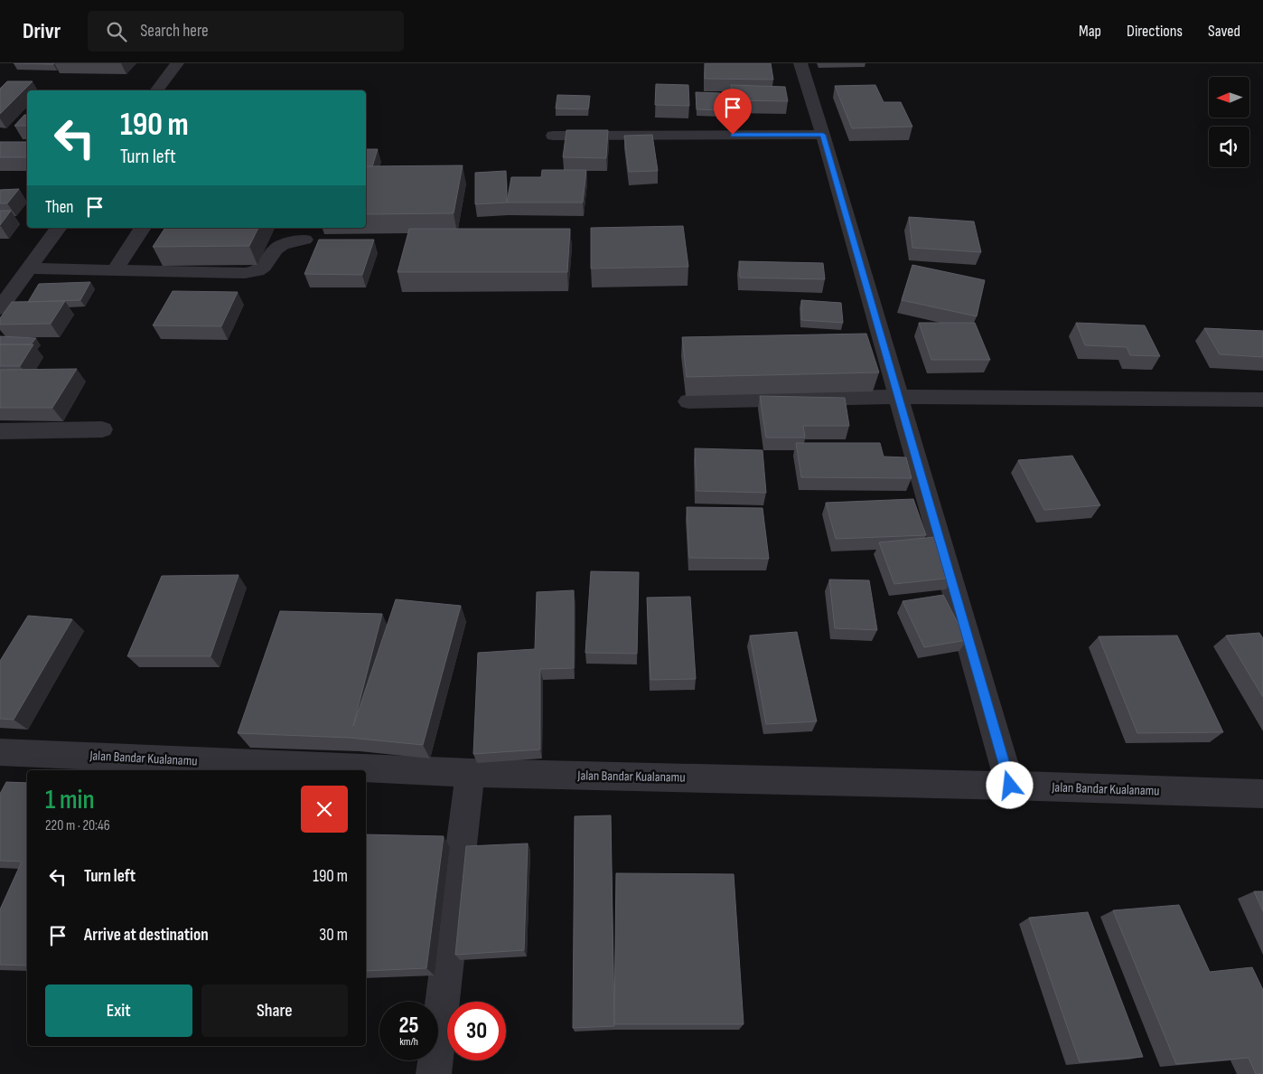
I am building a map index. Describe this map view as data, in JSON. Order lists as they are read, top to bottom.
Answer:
{
  "streets": {
    "street": ["Jalan Bandar Kualanamu"]
  },
  "north": "left",
  "page": {
    "header": "Drivr",
    "search": "Search here",
    "nav": ["Map", "Directions", "Saved"],
    "turn": ["190 m", "Turn left"],
    "then": "Then",
    "heading": ["1 min", "220 m · 20:46"],
    "list": [
      {
        "name": "Turn left",
        "value": "190 m"
      },
      {
        "name": "Arrive at destination",
        "value": "30 m"
      }
    ],
    "buttons": ["Exit", "Share"],
    "speed": "25 km/h",
    "limit": "30"
  }
}
